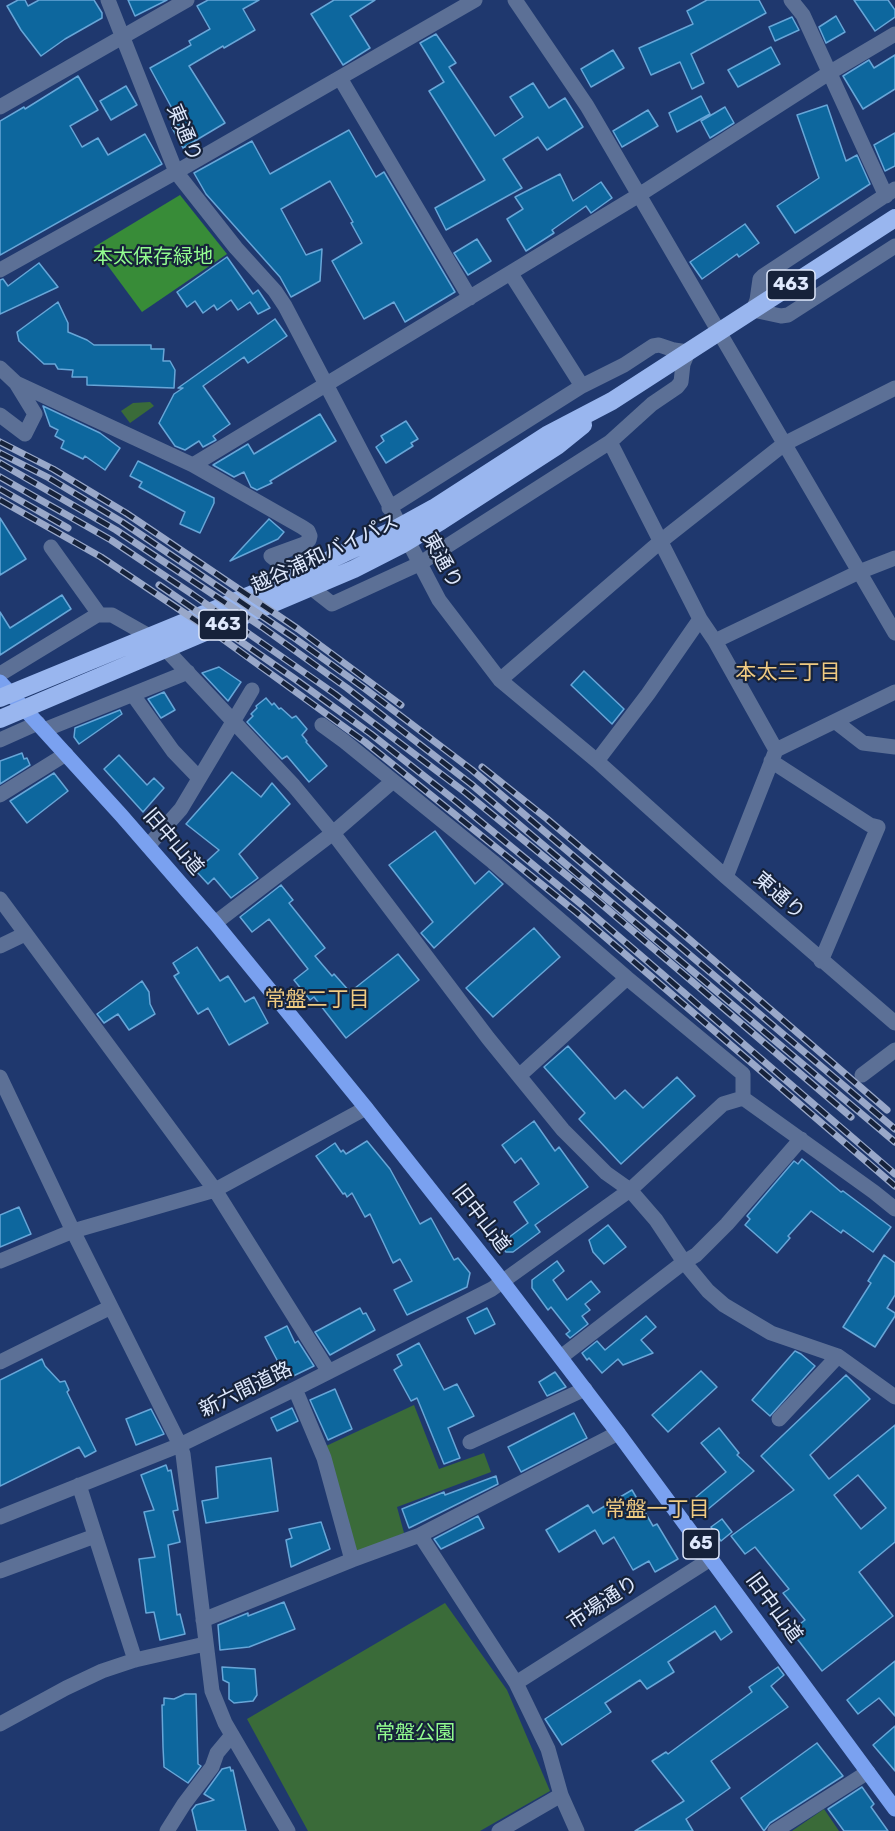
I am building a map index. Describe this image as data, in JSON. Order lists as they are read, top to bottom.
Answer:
{
  "streets": {
    "highway": ["463", "越谷浦和バイパス"],
    "main road": ["旧中山道", "65"],
    "street": ["東通り", "新六間道路", "市場通り"]
  },
  "crossings": [
    ["旧中山道", "新六間道路"],
    ["旧中山道", "市場通り"]
  ],
  "districts": ["本太三丁目", "常盤二丁目", "常盤一丁目"],
  "parks": ["本太保存緑地", "常盤公園"]
}
